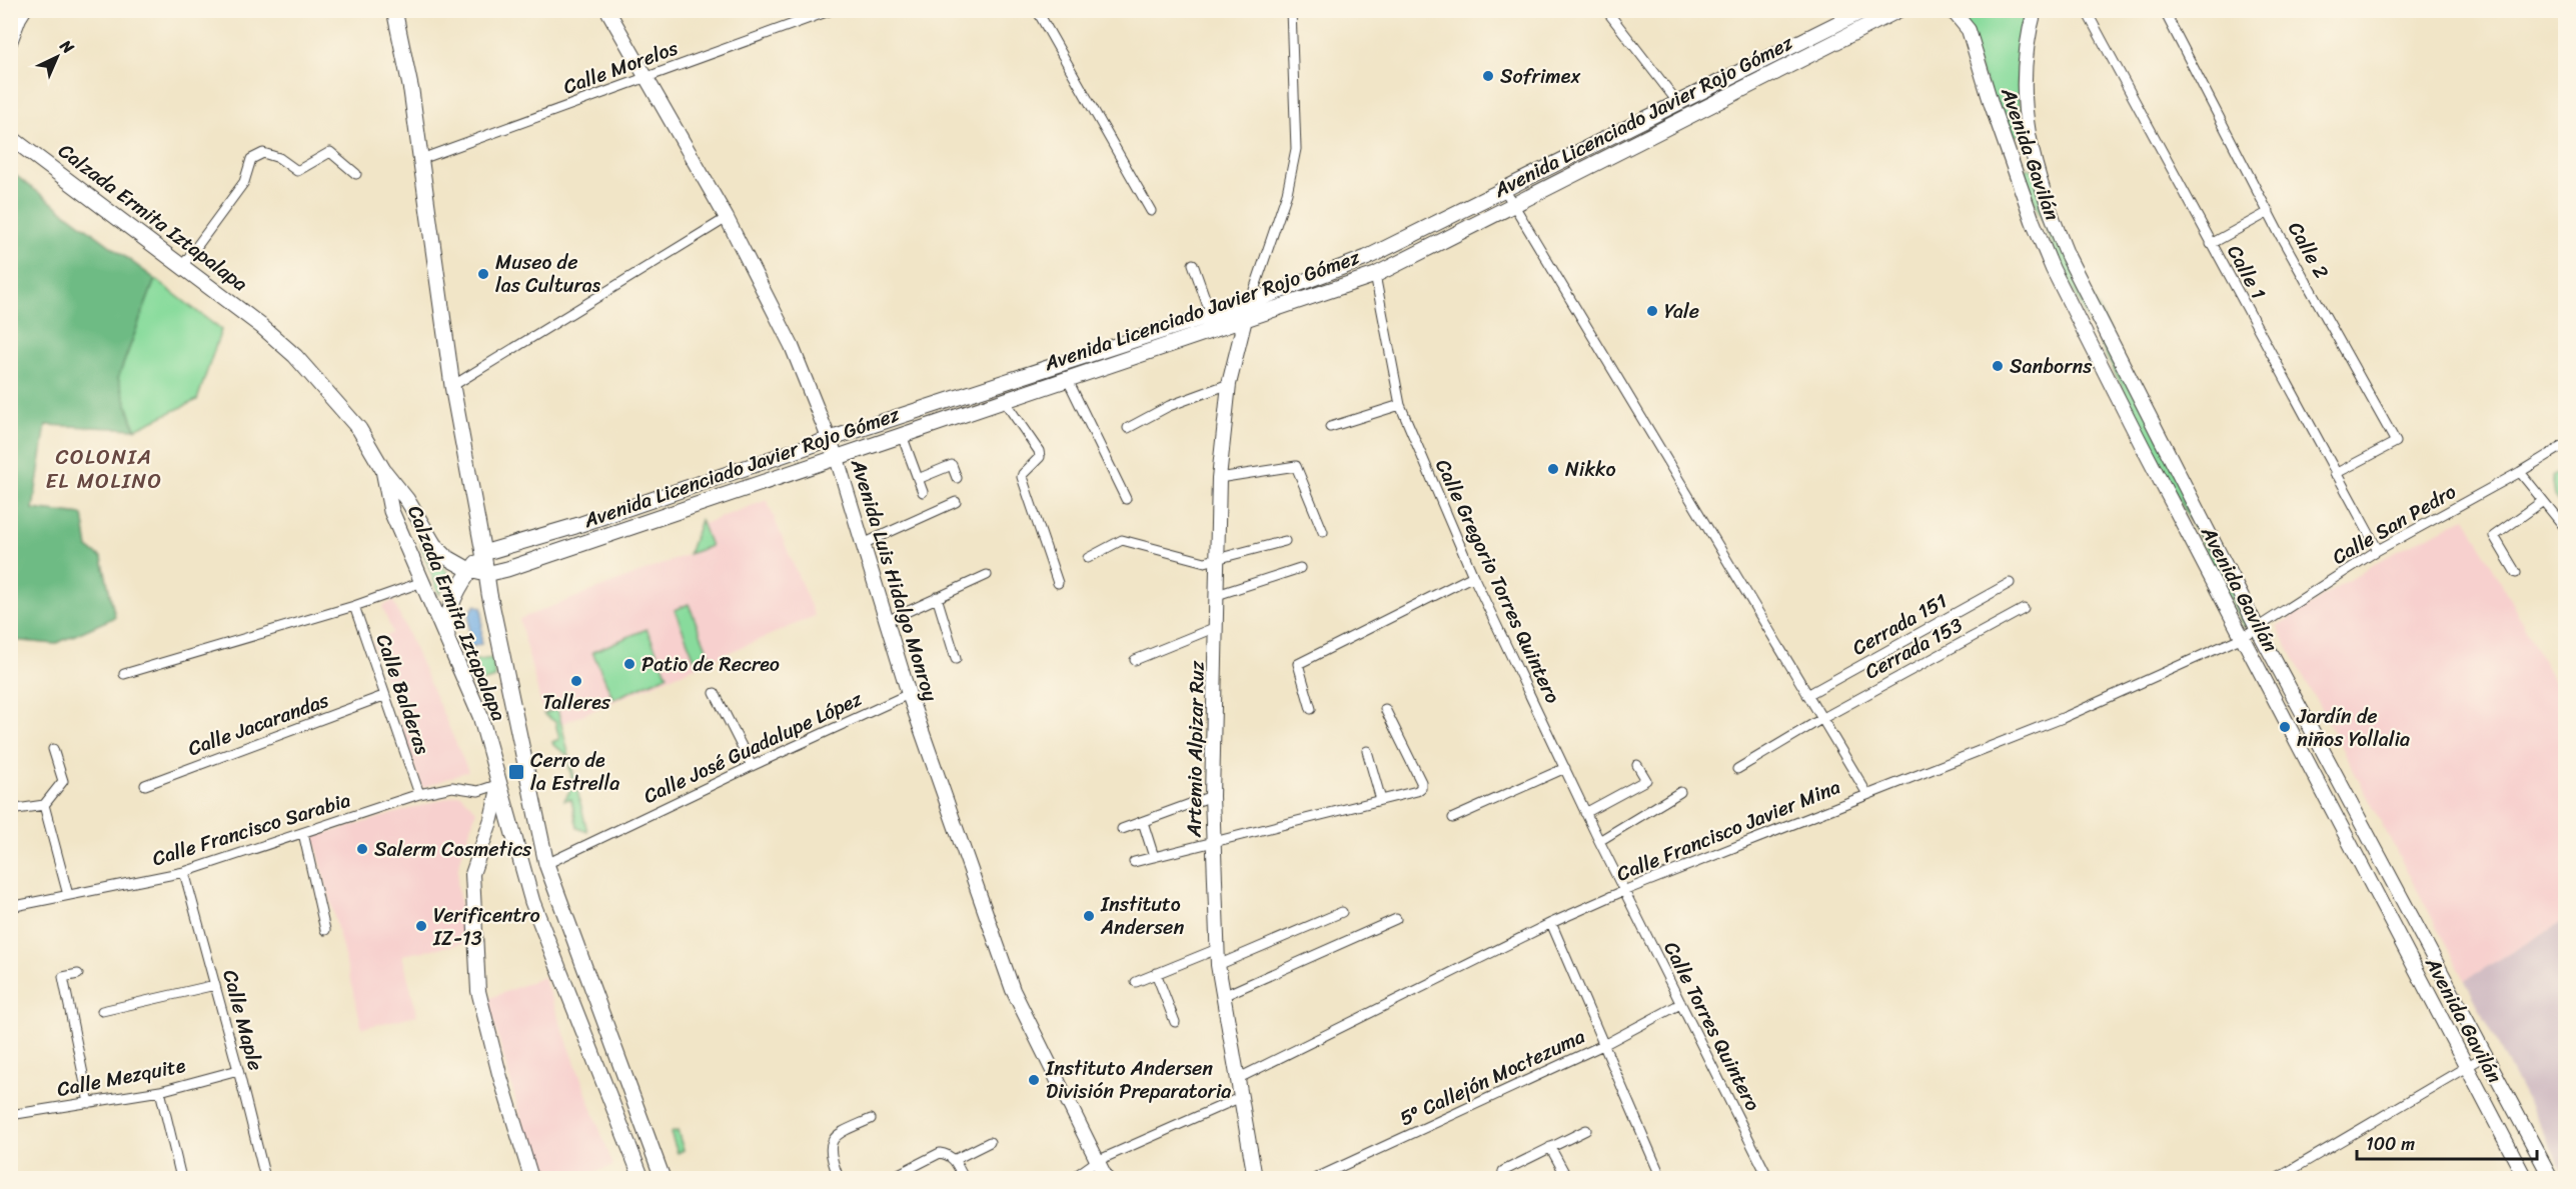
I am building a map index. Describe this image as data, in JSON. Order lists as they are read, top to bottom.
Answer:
{
  "streets": {
    "main road": [
      "Avenida Licenciado Javier Rojo Gómez",
      "Avenida Gavilán",
      "Calzada Ermita Iztapalapa",
      "Avenida Luis Hidalgo Monroy",
      "Artemio Alpizar Ruz"
    ],
    "street": [
      "Calle Morelos",
      "Calle 2",
      "Calle 1",
      "Calle San Pedro",
      "Calle Gregorio Torres Quintero",
      "Cerrada 151",
      "Cerrada 153",
      "Calle Balderas",
      "Calle Jacarandas",
      "Calle José Guadalupe López",
      "Calle Francisco Sarabia",
      "Calle Francisco Javier Mina",
      "Calle Maple",
      "Calle Torres Quintero",
      "Calle Mezquite",
      "5º Callejón Moctezuma"
    ]
  },
  "crossings": [
    ["Calle Morelos", "Calzada Ermita Iztapalapa"],
    ["Calle Morelos", "Avenida Luis Hidalgo Monroy"],
    ["Avenida Licenciado Javier Rojo Gómez", "Calzada Ermita Iztapalapa"],
    ["Avenida Licenciado Javier Rojo Gómez", "Avenida Luis Hidalgo Monroy"],
    ["Avenida Licenciado Javier Rojo Gómez", "Calle Gregorio Torres Quintero"],
    ["Avenida Licenciado Javier Rojo Gómez", "Artemio Alpizar Ruz"],
    ["Avenida Gavilán", "Calle San Pedro"],
    ["Avenida Gavilán", "Calle Francisco Javier Mina"],
    ["Calzada Ermita Iztapalapa", "Calle José Guadalupe López"],
    ["Calzada Ermita Iztapalapa", "Calle Francisco Sarabia"],
    ["Calle 2", "Calle 1"],
    ["Calle 1", "Calle San Pedro"],
    ["Calle San Pedro", "Calle Francisco Javier Mina"],
    ["Avenida Luis Hidalgo Monroy", "Calle José Guadalupe López"],
    ["Calle Gregorio Torres Quintero", "Calle Francisco Javier Mina"],
    ["Calle Gregorio Torres Quintero", "Calle Torres Quintero"],
    ["Calle Balderas", "Calle Jacarandas"],
    ["Calle Balderas", "Calle Francisco Sarabia"],
    ["Artemio Alpizar Ruz", "Calle Francisco Javier Mina"],
    ["Calle Francisco Sarabia", "Calle Maple"],
    ["Calle Francisco Javier Mina", "Calle Torres Quintero"],
    ["Calle Maple", "Calle Mezquite"],
    ["Calle Torres Quintero", "5º Callejón Moctezuma"]
  ],
  "districts": ["COLONIA EL MOLINO"],
  "places": {
    "other": [
      "Sofrimex",
      "Museo de las Culturas",
      "Yale",
      "Sanborns",
      "Nikko",
      "Patio de Recreo",
      "Talleres",
      "Jardín de niños Yollalia",
      "Salerm Cosmetics",
      "Instituto Andersen",
      "Verificentro IZ-13",
      "Instituto Andersen División Preparatoria"
    ],
    "transit": ["Cerro de la Estrella"]
  },
  "scale_bar": "100 m",
  "north": "top right"
}
